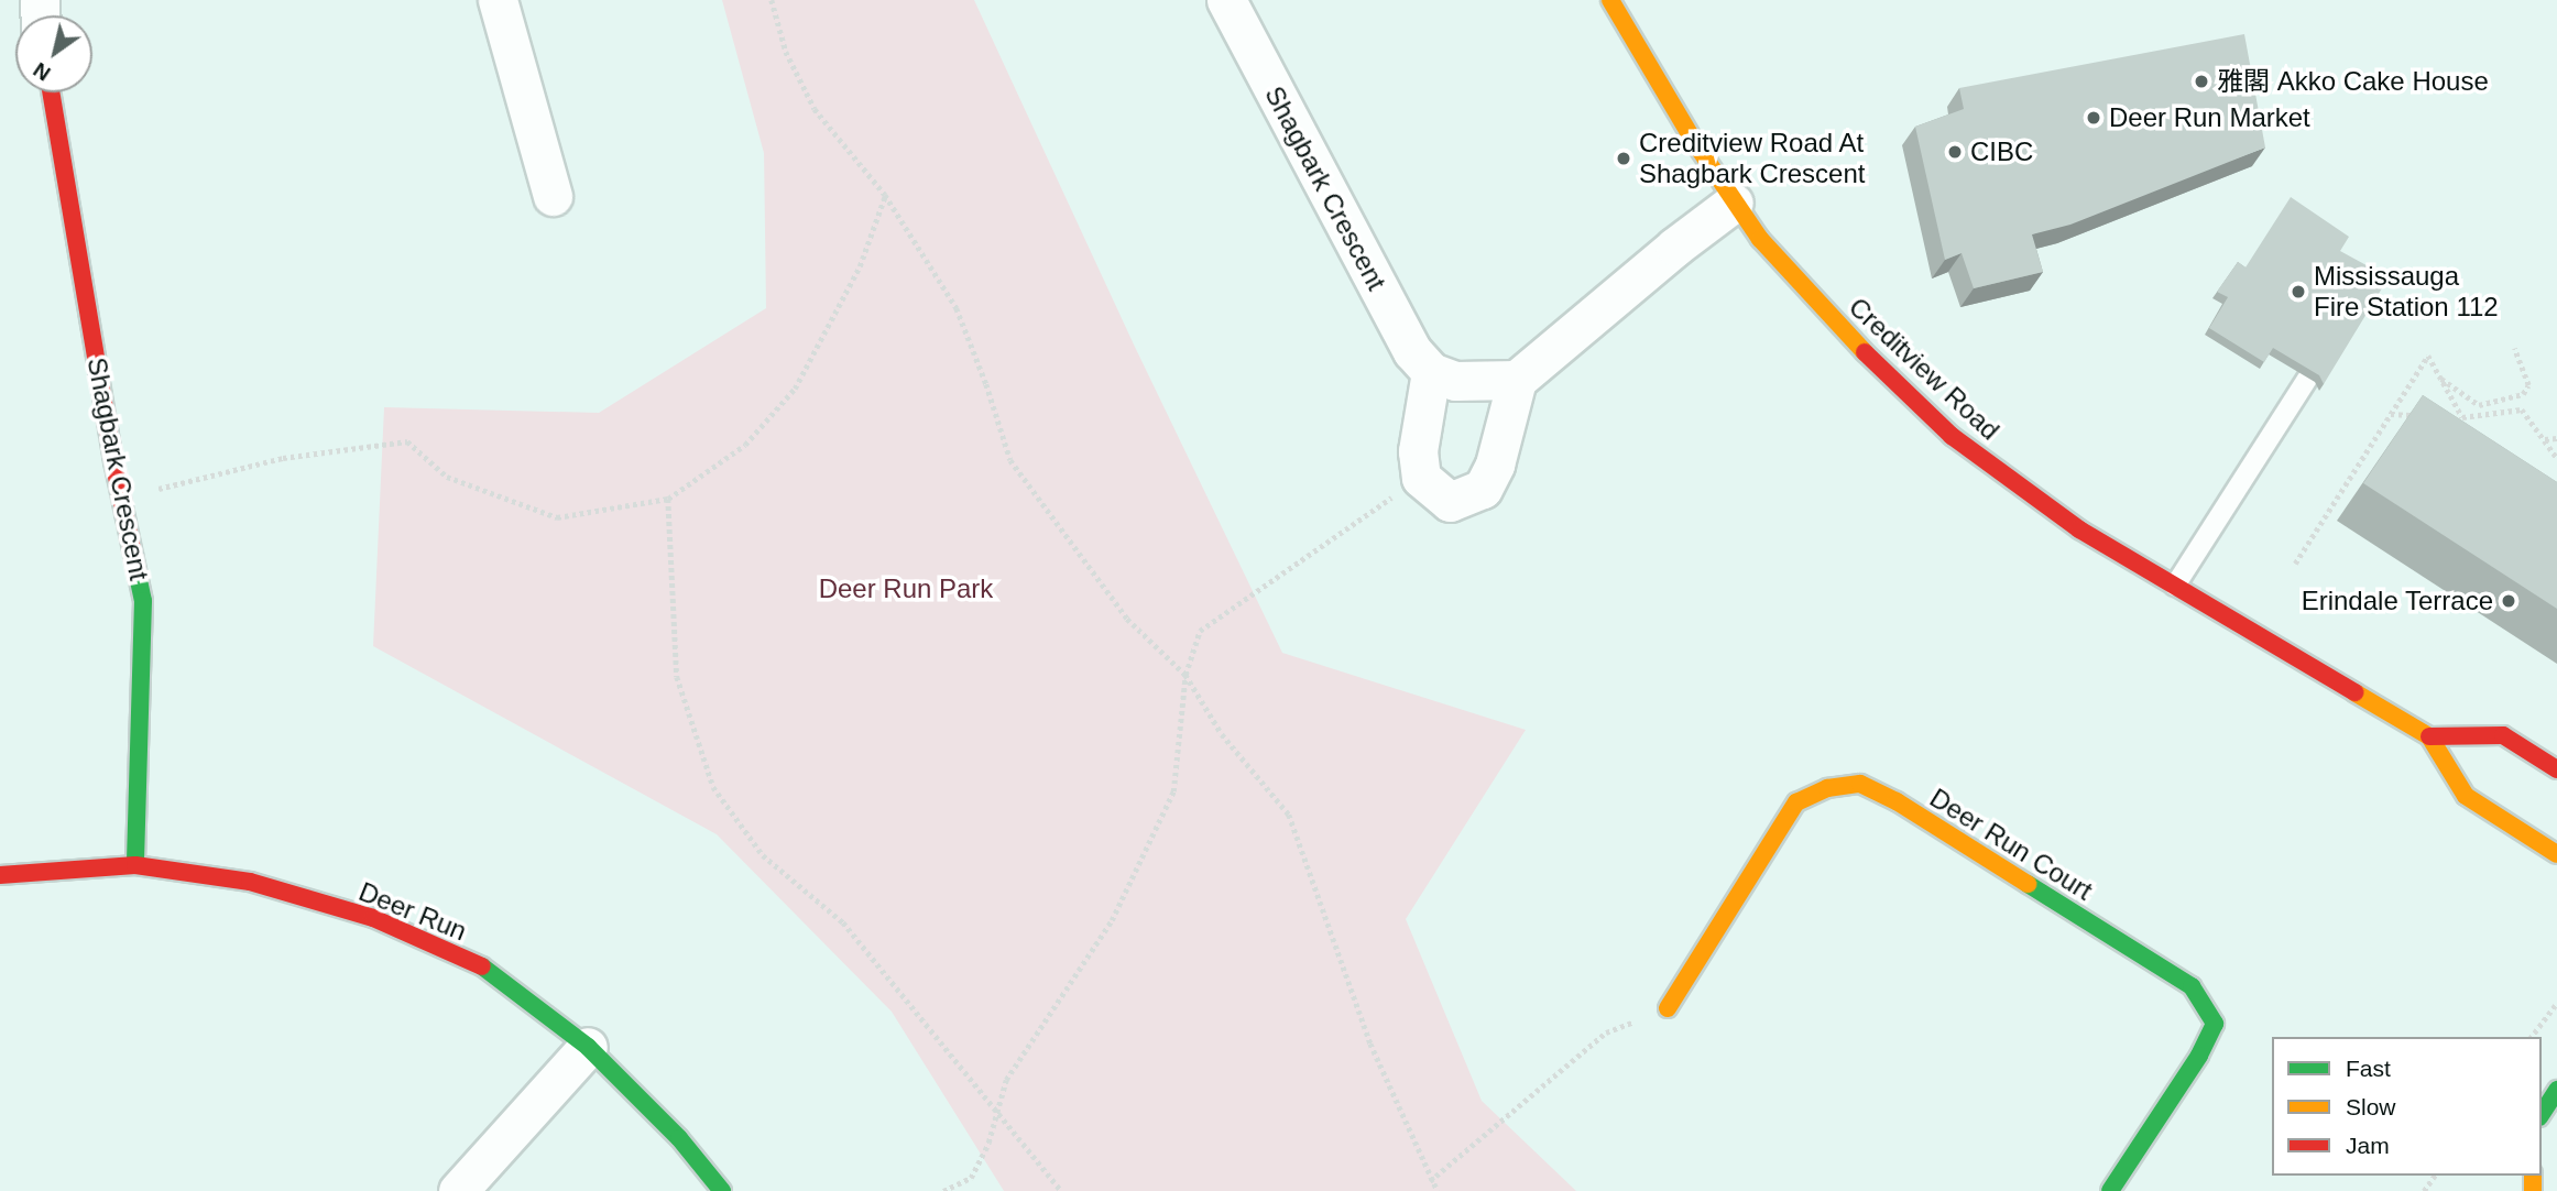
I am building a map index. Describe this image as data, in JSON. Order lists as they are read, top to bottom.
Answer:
{
  "streets": {
    "street": [
      "Shagbark Crescent",
      "Creditview Road",
      "Deer Run Court",
      "Deer Run"
    ]
  },
  "crossings": [
    ["Shagbark Crescent", "Deer Run"]
  ],
  "parks": ["Deer Run Park"],
  "places": [
    "雅閣 Akko Cake House",
    "Deer Run Market",
    "CIBC",
    "Creditview Road At Shagbark Crescent",
    "Mississauga Fire Station 112",
    "Erindale Terrace"
  ],
  "legend": ["Fast", "Slow", "Jam"],
  "north": "bottom left"
}
